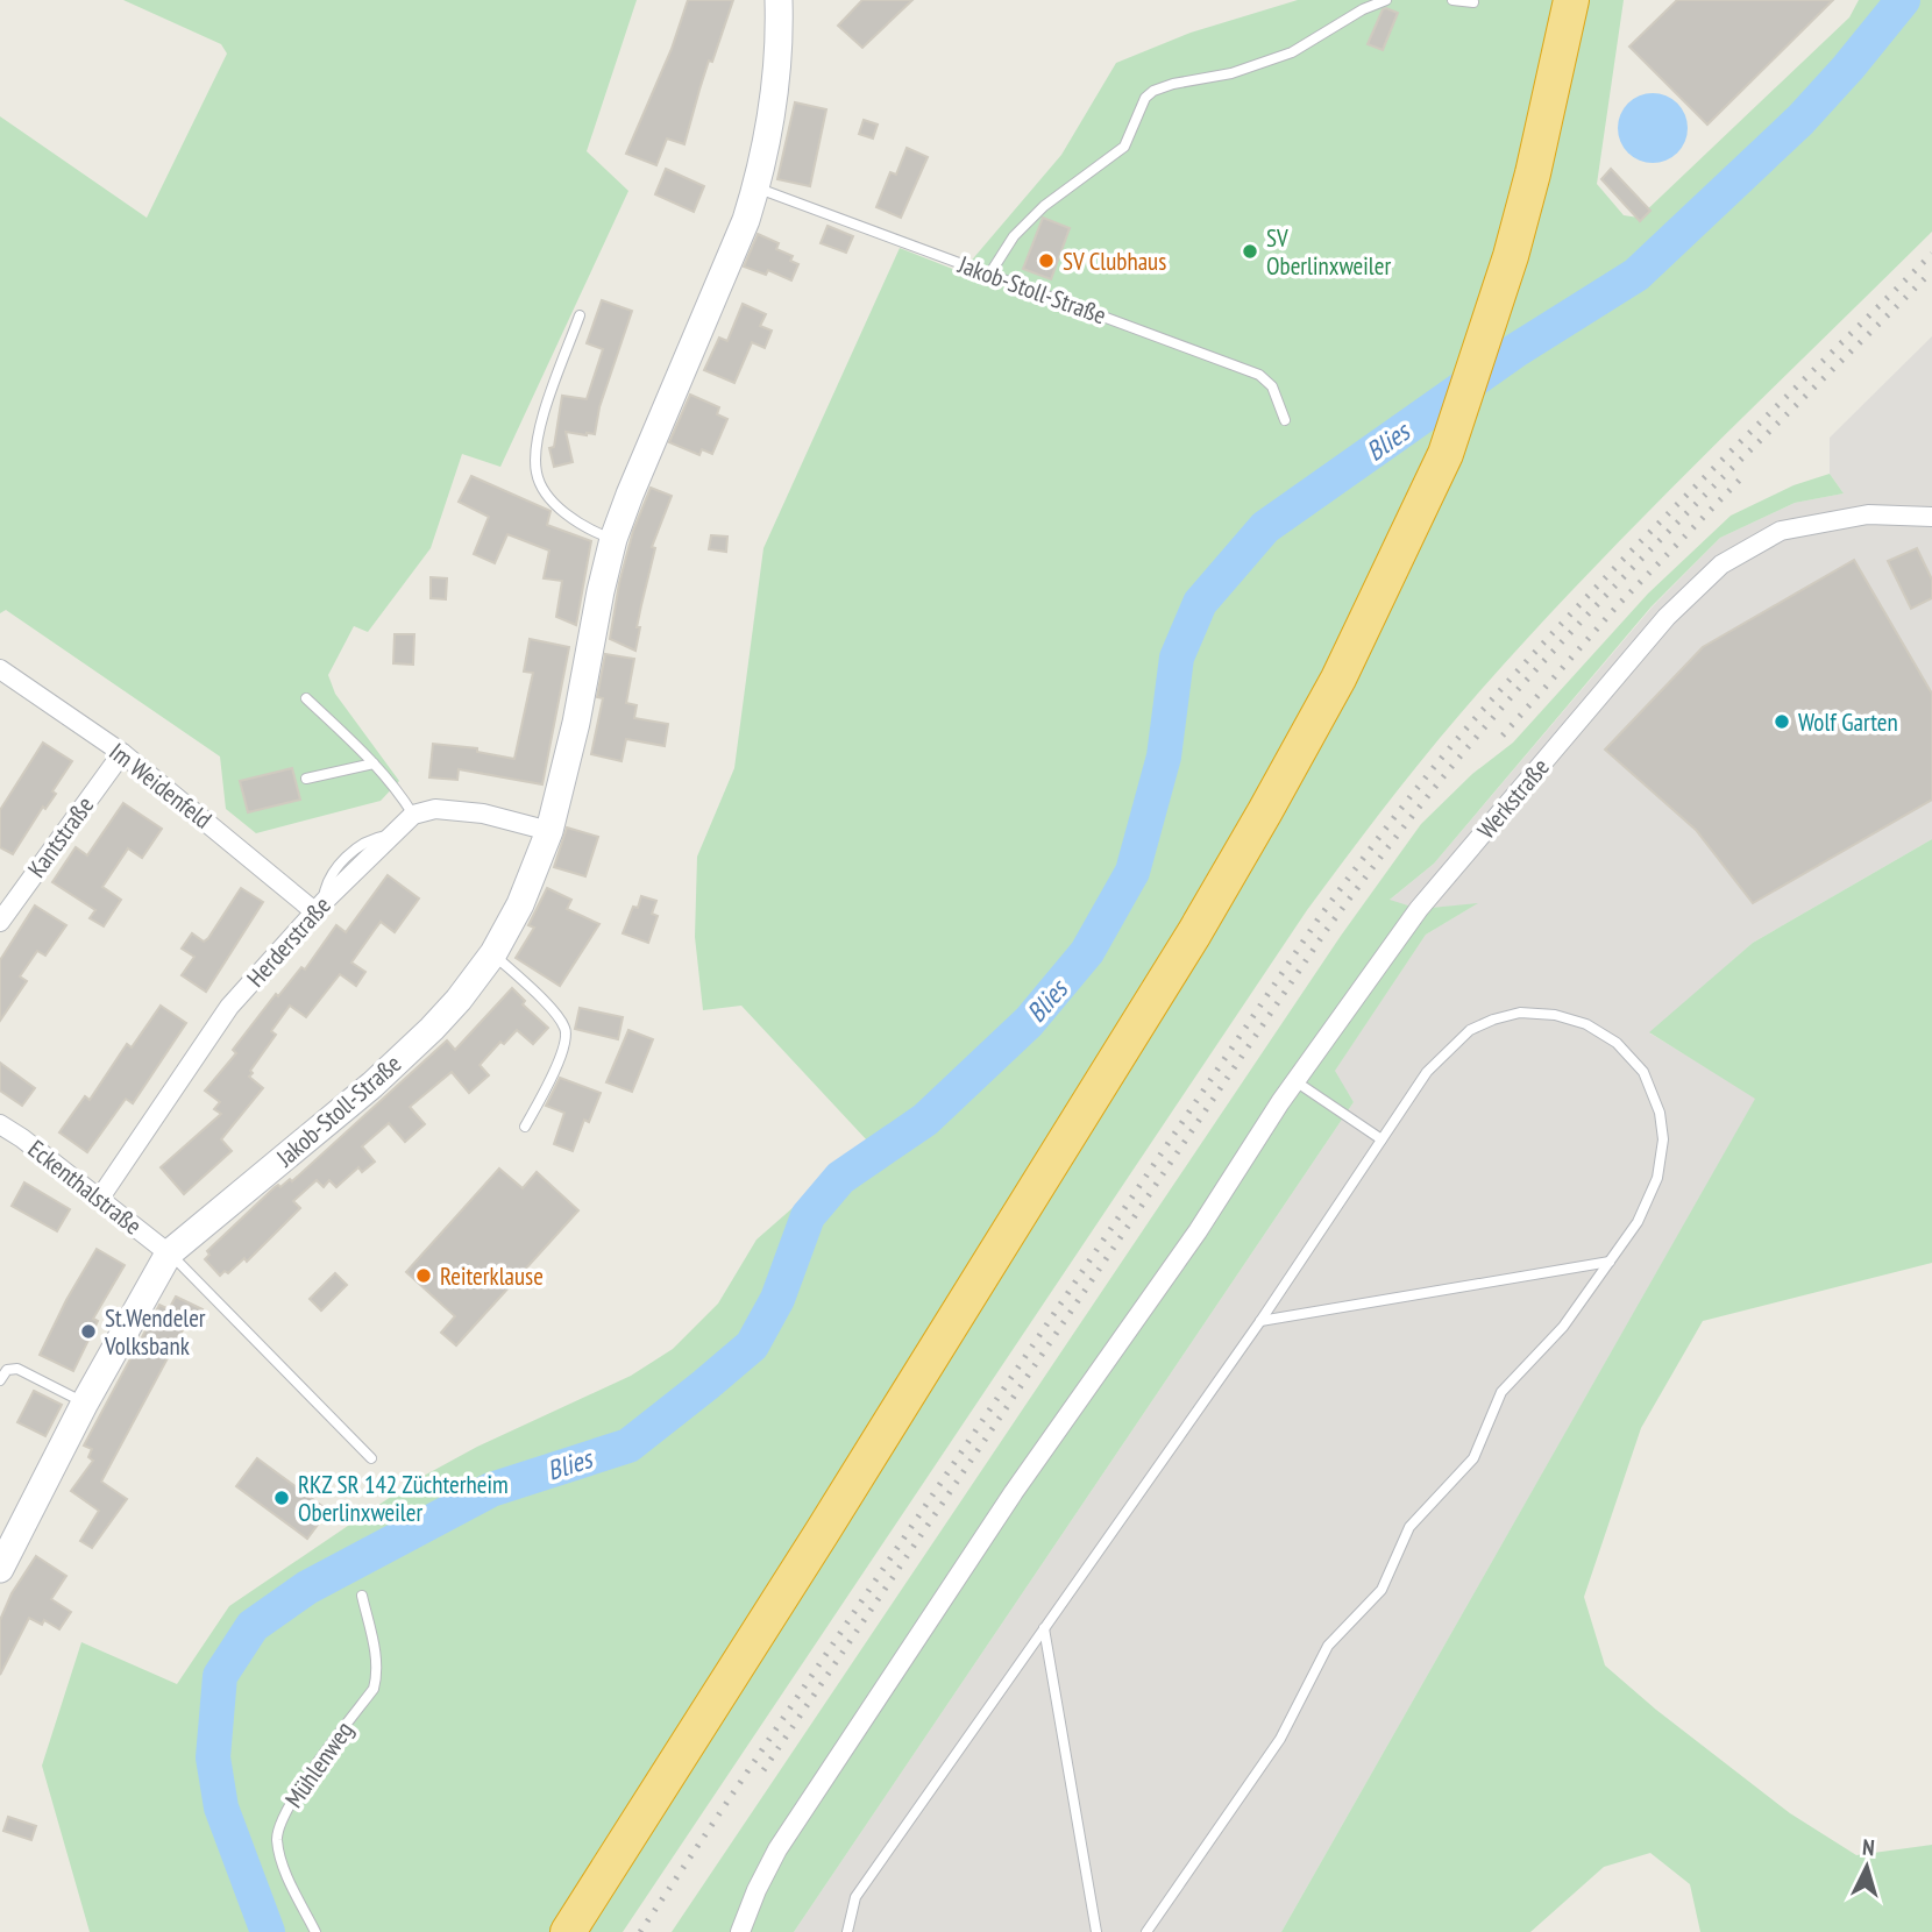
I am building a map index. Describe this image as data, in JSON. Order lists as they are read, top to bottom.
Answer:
{
  "streets": {
    "main road": ["Jakob-Stoll-Straße"],
    "street": [
      "Im Weidenfeld",
      "Werkstraße",
      "Kantstraße",
      "Herderstraße",
      "Eckenthalstraße"
    ],
    "lane": ["Mühlenweg"]
  },
  "crossings": [
    ["Jakob-Stoll-Straße", "Eckenthalstraße"],
    ["Im Weidenfeld", "Kantstraße"],
    ["Im Weidenfeld", "Herderstraße"],
    ["Herderstraße", "Eckenthalstraße"]
  ],
  "water": ["Blies"],
  "places": [
    "SV Oberlinxweiler",
    "SV Clubhaus",
    "Wolf Garten",
    "Reiterklause",
    "St.Wendeler Volksbank",
    "RKZ SR 142 Züchterheim Oberlinxweiler"
  ],
  "north": "top"
}
